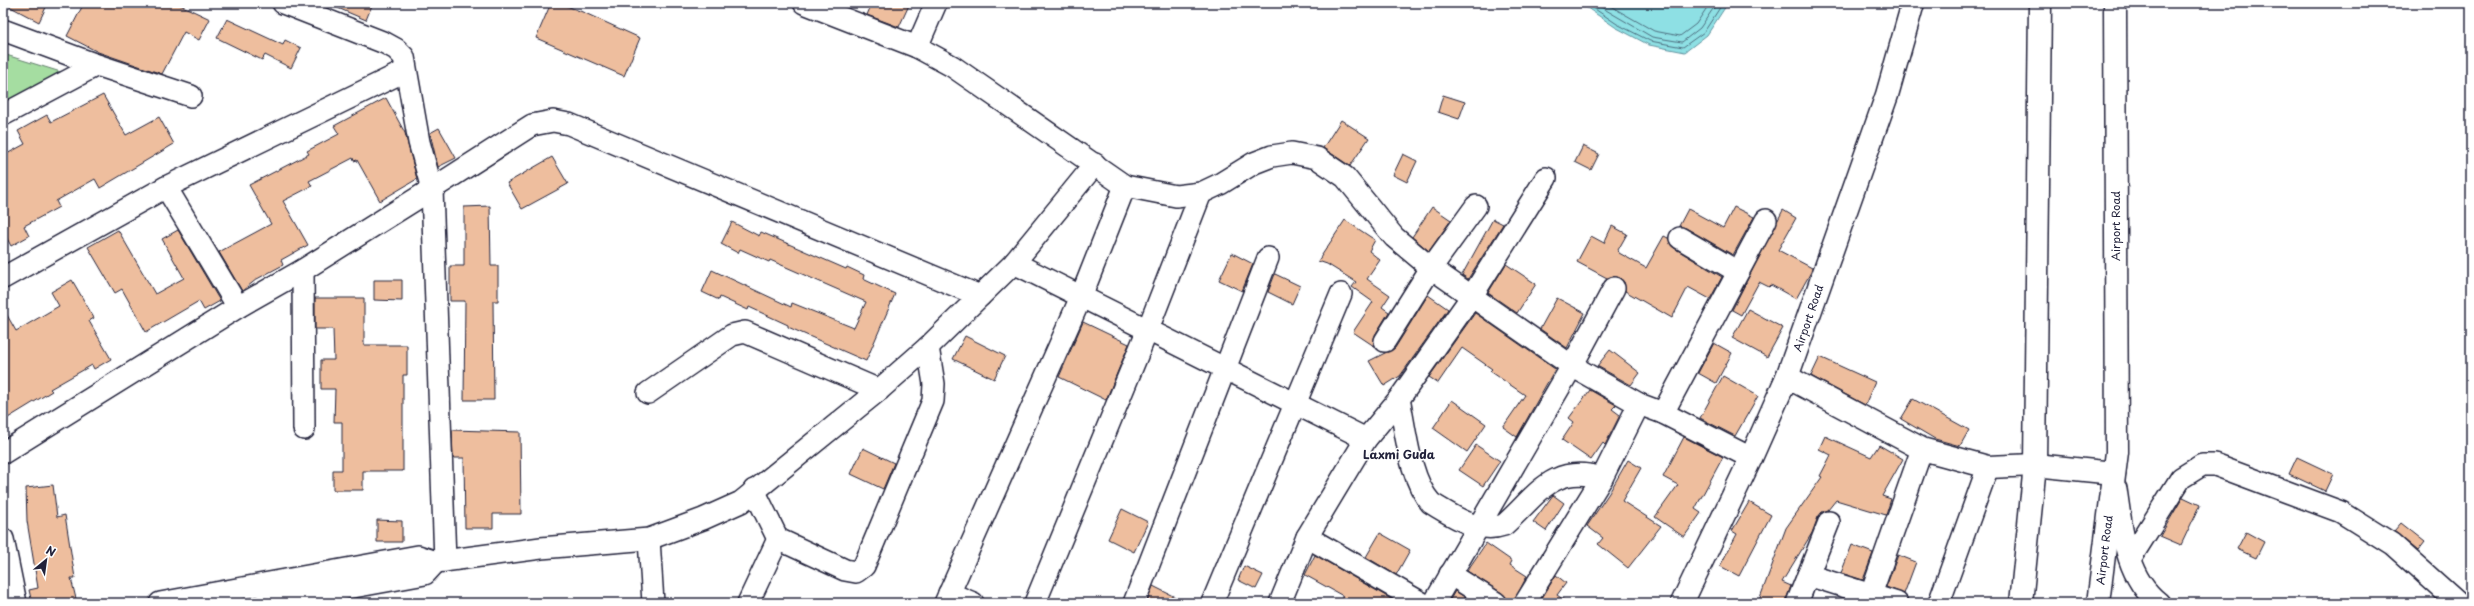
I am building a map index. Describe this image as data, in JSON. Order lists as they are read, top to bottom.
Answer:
{
  "streets": {
    "main road": ["Airport Road"]
  },
  "districts": ["Laxmi Guda"],
  "north": "top right"
}
